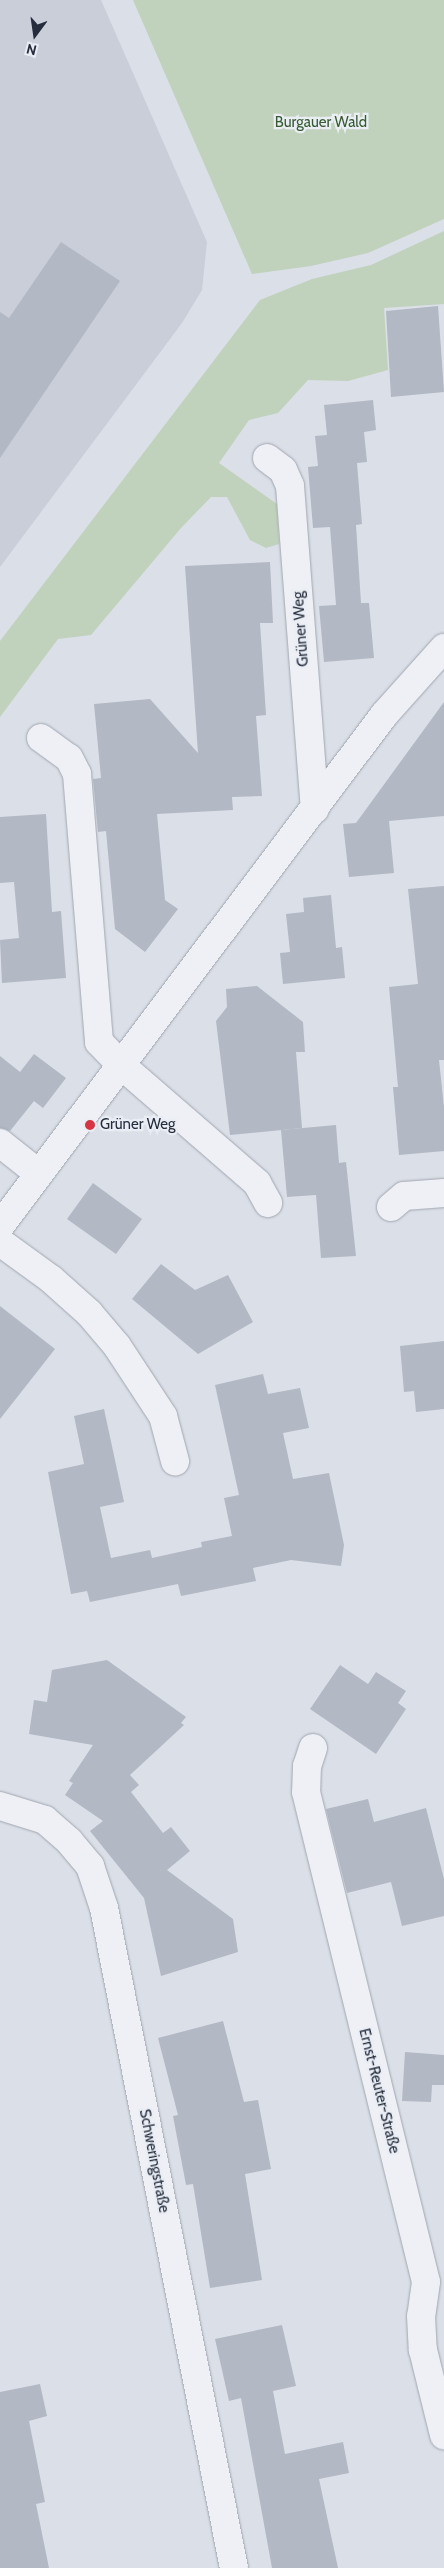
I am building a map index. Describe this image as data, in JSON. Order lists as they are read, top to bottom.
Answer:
{
  "streets": {
    "street": ["Grüner Weg", "Ernst-Reuter-Straße", "Schweringstraße"]
  },
  "parks": ["Burgauer Wald"],
  "places": ["Grüner Weg"],
  "north": "bottom"
}
